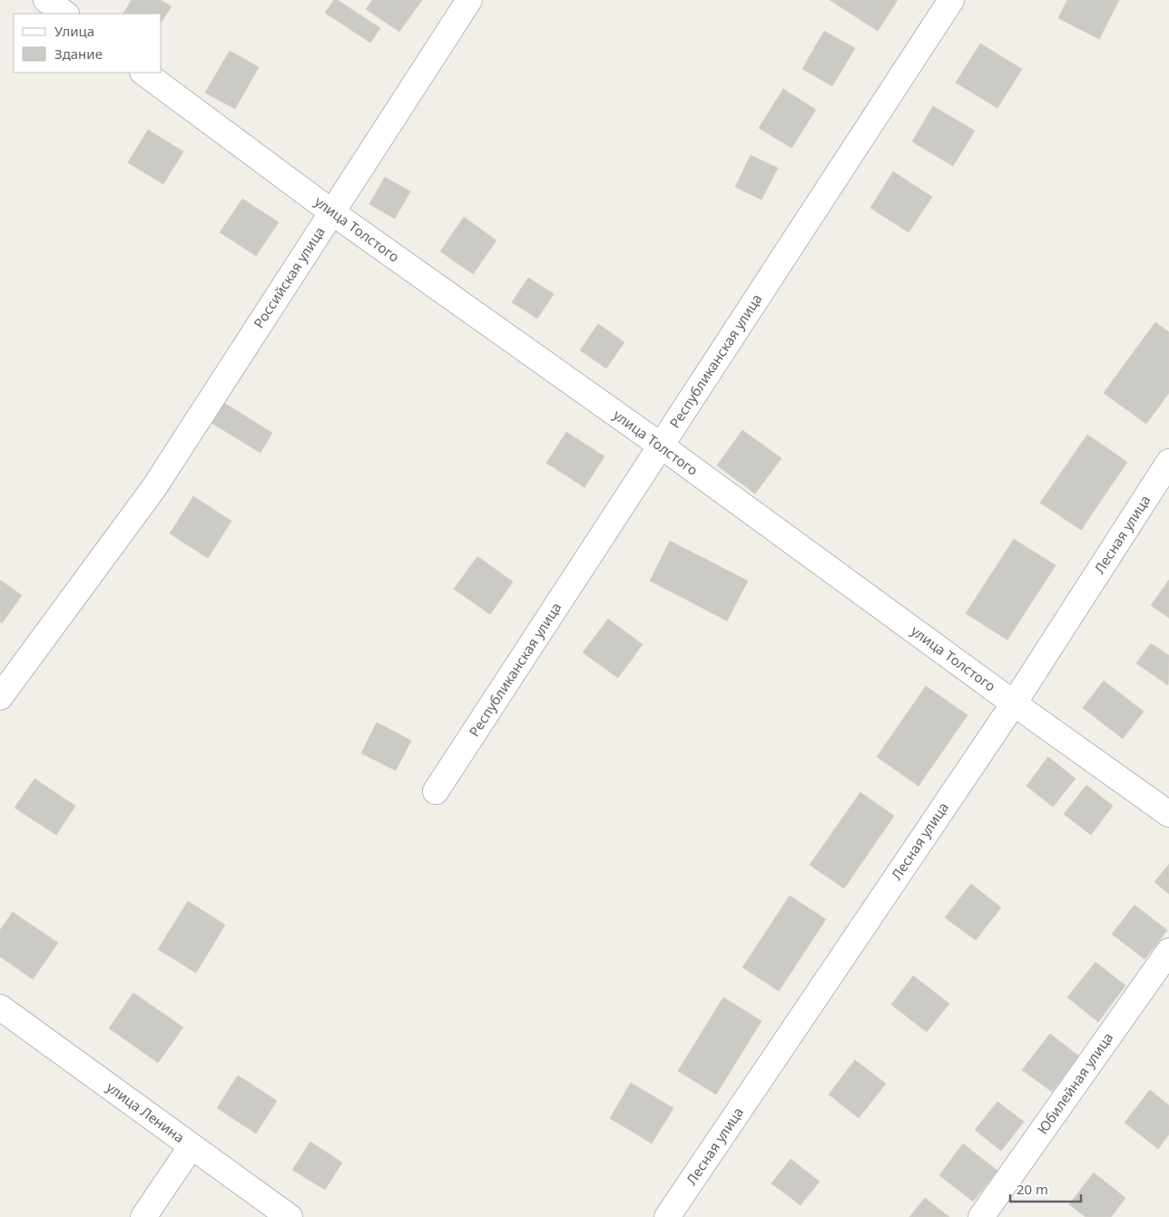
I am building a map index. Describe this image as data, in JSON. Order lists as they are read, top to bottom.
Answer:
{
  "streets": {
    "street": [
      "улица Толстого",
      "Российская улица",
      "Республиканская улица",
      "Лесная улица",
      "Юбилейная улица",
      "улица Ленина"
    ]
  },
  "crossings": [
    ["улица Толстого", "Российская улица"],
    ["улица Толстого", "Республиканская улица"],
    ["улица Толстого", "Лесная улица"]
  ],
  "legend": ["Улица", "Здание"],
  "scale_bar": "20 m"
}
